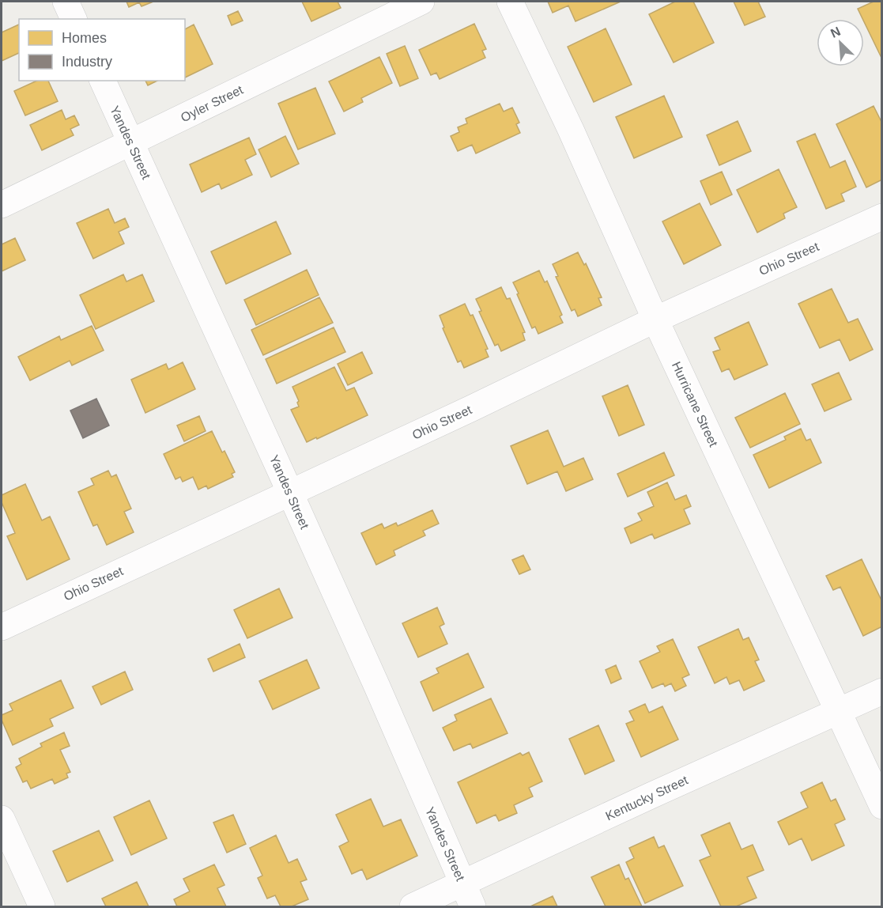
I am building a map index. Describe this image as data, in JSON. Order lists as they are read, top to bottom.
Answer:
{
  "streets": {
    "street": [
      "Oyler Street",
      "Yandes Street",
      "Ohio Street",
      "Hurricane Street",
      "Kentucky Street"
    ]
  },
  "crossings": [
    ["Oyler Street", "Yandes Street"],
    ["Yandes Street", "Ohio Street"],
    ["Yandes Street", "Kentucky Street"],
    ["Ohio Street", "Hurricane Street"],
    ["Hurricane Street", "Kentucky Street"]
  ],
  "legend": ["Homes", "Industry"],
  "north": "top left"
}
